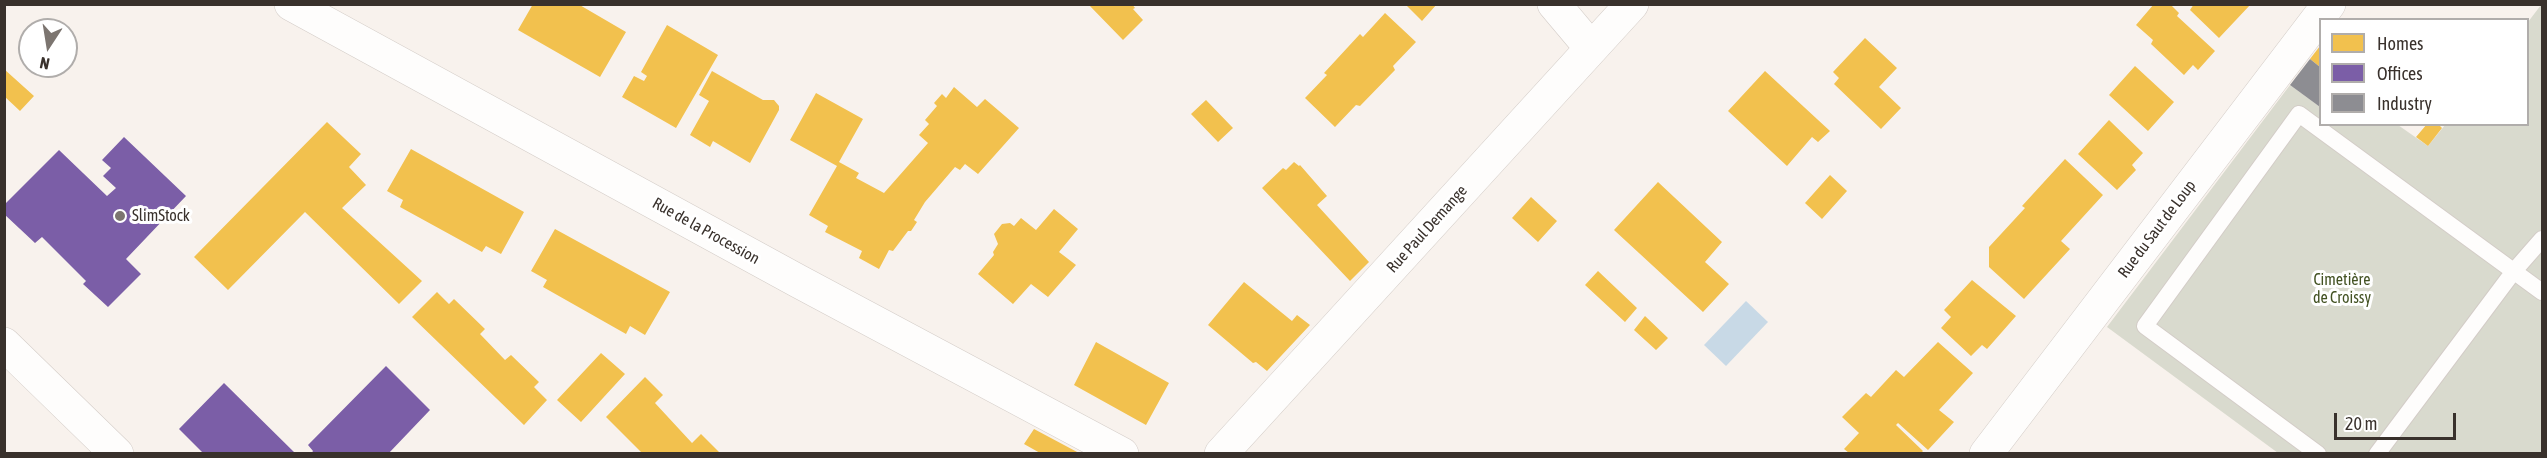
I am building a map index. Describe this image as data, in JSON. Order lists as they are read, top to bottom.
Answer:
{
  "streets": {
    "street": ["Rue Paul Demange", "Rue du Saut de Loup", "Rue de la Procession"]
  },
  "parks": ["Cimetière de Croissy"],
  "places": ["SlimStock"],
  "legend": ["Homes", "Offices", "Industry"],
  "scale_bar": "20 m",
  "north": "bottom"
}
